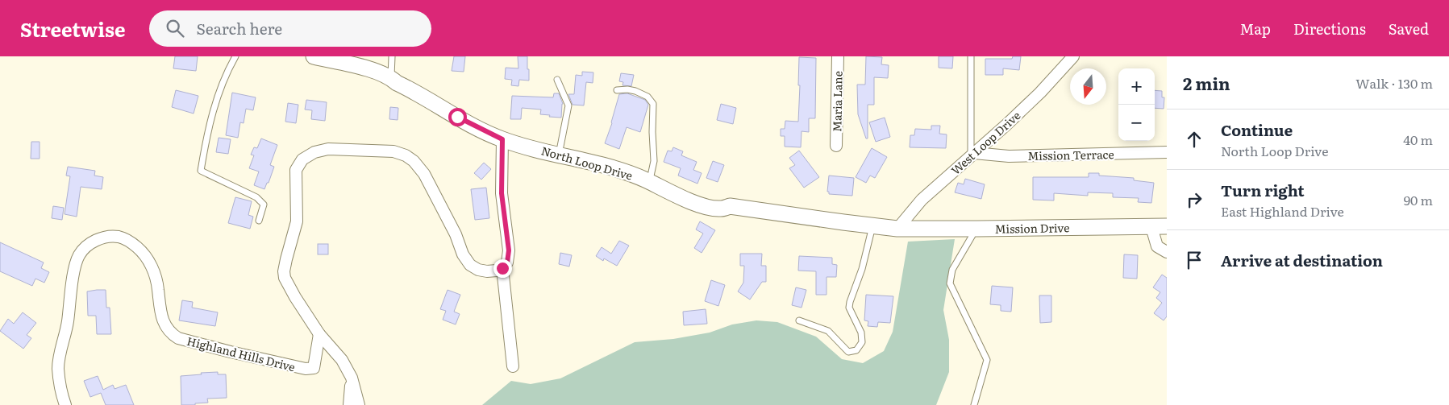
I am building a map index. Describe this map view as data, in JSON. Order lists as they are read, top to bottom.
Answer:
{
  "streets": {
    "street": [
      "Maria Lane",
      "West Loop Drive",
      "Mission Terrace",
      "North Loop Drive",
      "Mission Drive",
      "Highland Hills Drive"
    ]
  },
  "crossings": [
    ["West Loop Drive", "Mission Terrace"],
    ["West Loop Drive", "North Loop Drive"],
    ["West Loop Drive", "Mission Drive"],
    ["North Loop Drive", "Mission Drive"]
  ],
  "north": "bottom",
  "page": {
    "header": "Streetwise",
    "search": "Search here",
    "nav": ["Map", "Directions", "Saved"],
    "heading": ["2 min", "Walk · 130 m"],
    "map_buttons": ["+", "−"],
    "list": [
      ["Continue", "North Loop Drive", "40 m"],
      ["Turn right", "East Highland Drive", "90 m"],
      "Arrive at destination"
    ]
  }
}
